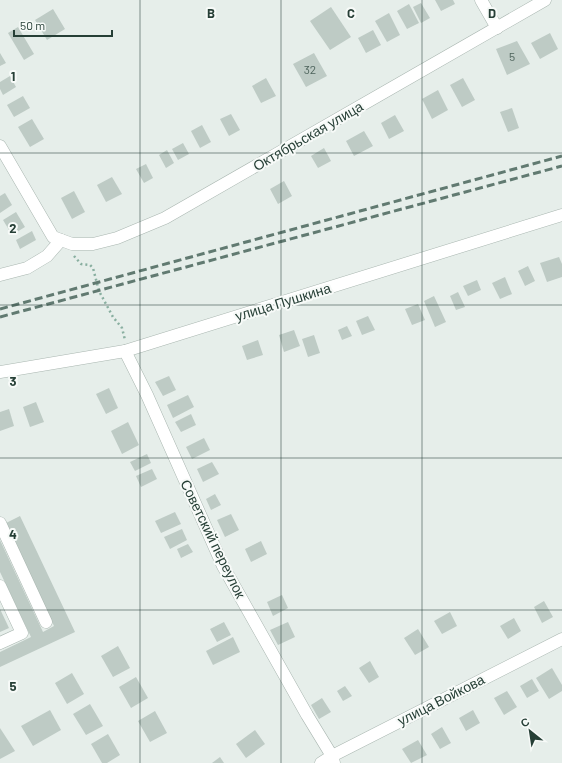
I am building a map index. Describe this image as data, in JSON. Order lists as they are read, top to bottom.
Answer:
{
  "streets": {
    "street": [
      "Октябрьская улица",
      "улица Пушкина",
      "Советский переулок",
      "улица Войкова"
    ]
  },
  "crossings": [
    ["улица Пушкина", "Советский переулок"],
    ["Советский переулок", "улица Войкова"]
  ],
  "house_numbers": ["5", "32"],
  "scale_bar": "50 m",
  "north": "top left",
  "grid": {
    "columns": ["B", "C", "D"],
    "rows": [
      "1",
      "2",
      "3",
      "4",
      "5"
    ]
  }
}
